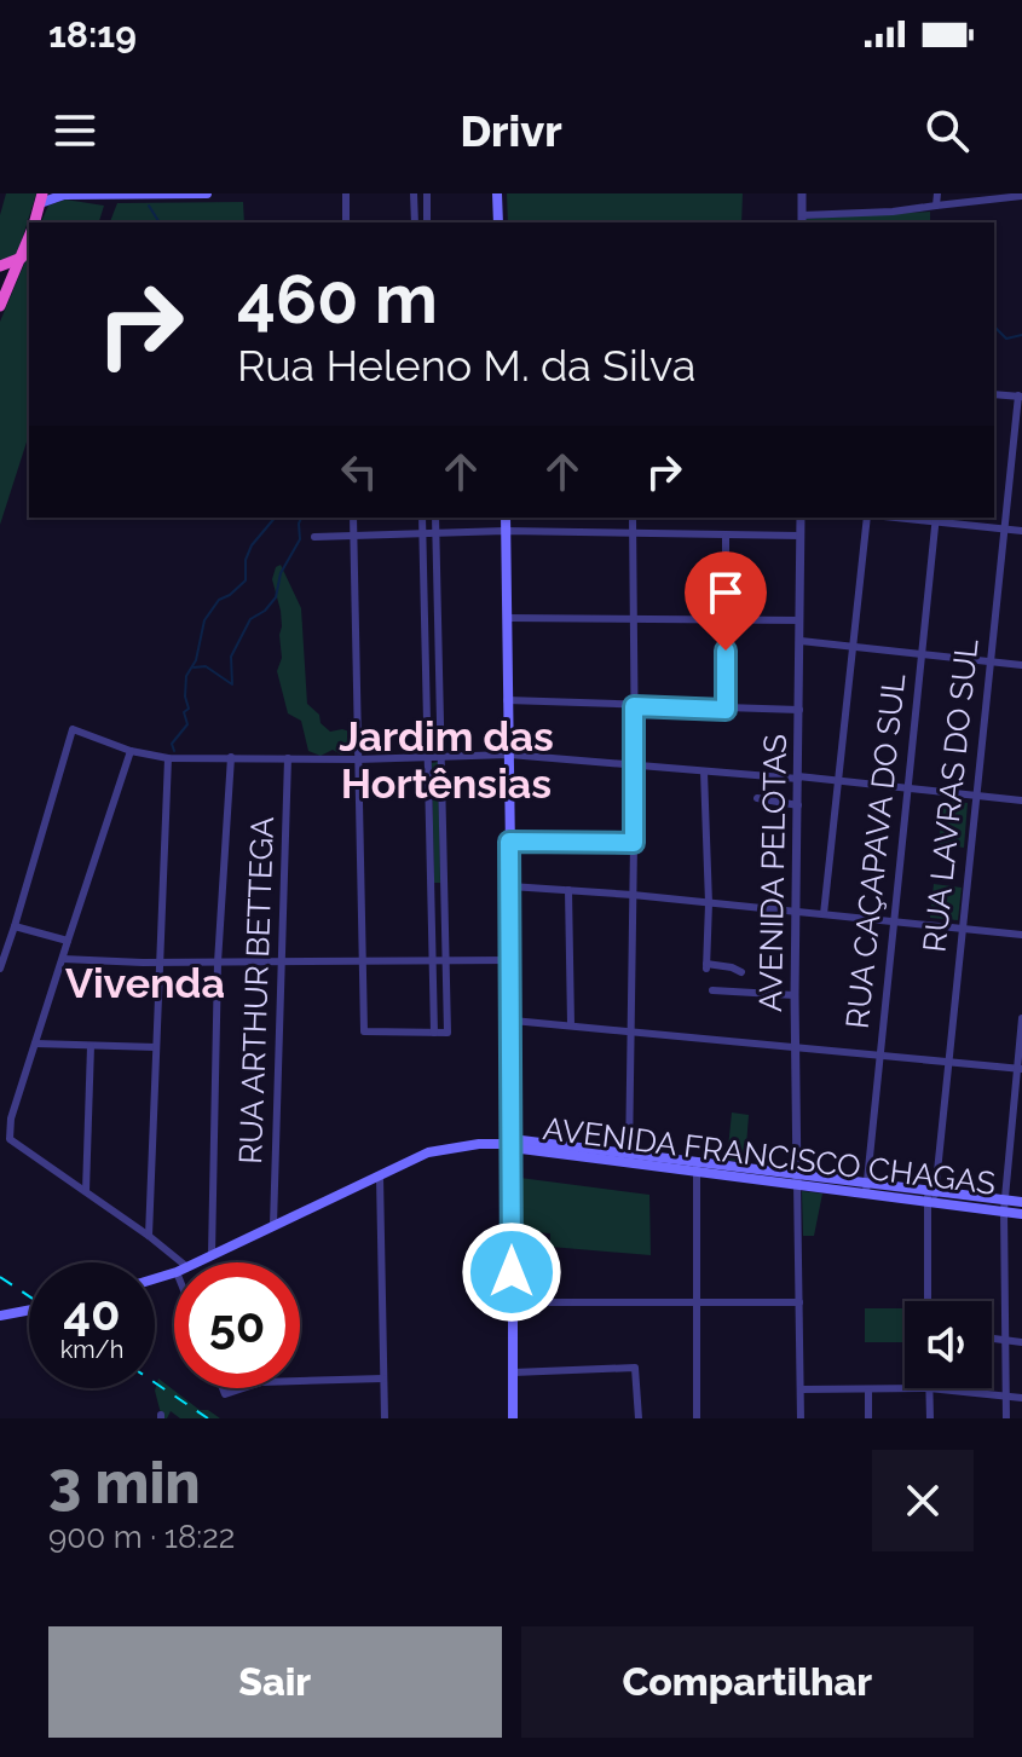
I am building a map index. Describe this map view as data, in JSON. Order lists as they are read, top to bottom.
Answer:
{
  "streets": {
    "main road": ["AVENIDA FRANCISCO CHAGAS"],
    "street": [
      "RUA LAVRAS DO SUL",
      "RUA CAÇAPAVA DO SUL",
      "AVENIDA PELOTAS",
      "RUA ARTHUR BETTEGA"
    ]
  },
  "crossings": [
    ["RUA LAVRAS DO SUL", "AVENIDA FRANCISCO CHAGAS"],
    ["RUA CAÇAPAVA DO SUL", "AVENIDA FRANCISCO CHAGAS"],
    ["AVENIDA PELOTAS", "AVENIDA FRANCISCO CHAGAS"],
    ["RUA ARTHUR BETTEGA", "AVENIDA FRANCISCO CHAGAS"]
  ],
  "districts": ["Jardim das Hortênsias", "Vivenda"],
  "page": {
    "status": "18:19",
    "header": "Drivr",
    "turn": ["460 m", "Rua Heleno M. da Silva"],
    "speed": "40 km/h",
    "limit": "50",
    "heading": ["3 min", "900 m · 18:22"],
    "buttons": ["Sair", "Compartilhar"]
  }
}
